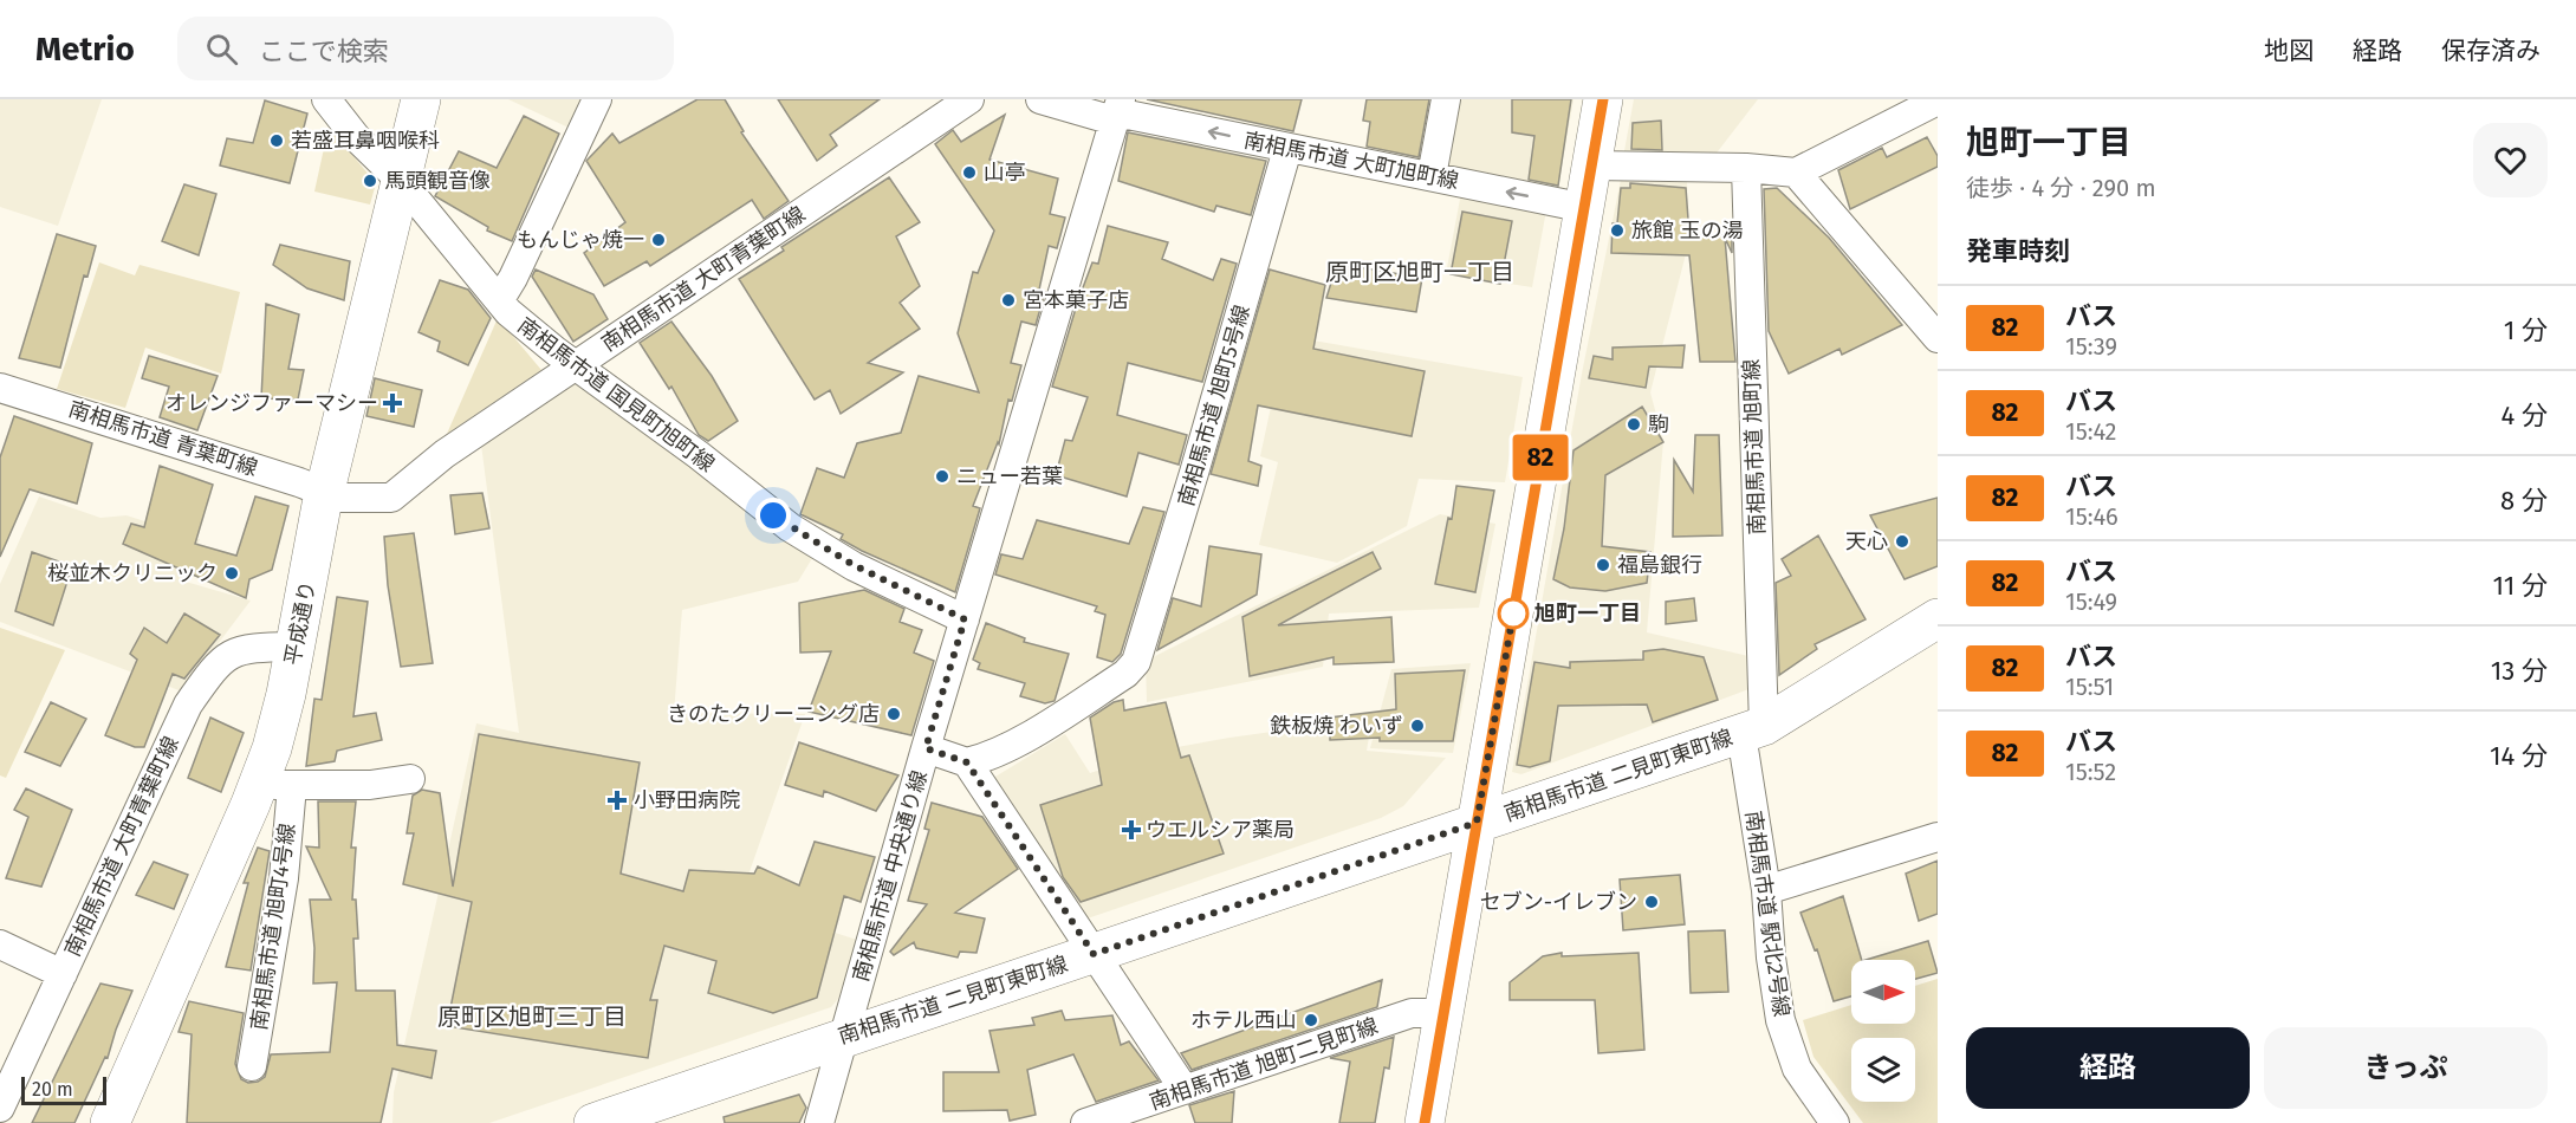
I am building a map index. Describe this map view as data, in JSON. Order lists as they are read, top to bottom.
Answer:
{
  "streets": {
    "street": [
      "南相馬市道 大町旭町線",
      "南相馬市道 大町青葉町線",
      "南相馬市道 国見町旭町線",
      "南相馬市道 旭町5号線",
      "南相馬市道 青葉町線",
      "南相馬市道 旭町線",
      "平成通り",
      "南相馬市道 二見町東町線",
      "南相馬市道 中央通り線",
      "南相馬市道 駅北2号線",
      "南相馬市道 旭町4号線",
      "南相馬市道 旭町二見町線"
    ]
  },
  "crossings": [
    ["南相馬市道 大町旭町線", "南相馬市道 旭町5号線"],
    ["南相馬市道 大町旭町線", "南相馬市道 中央通り線"],
    ["南相馬市道 大町青葉町線", "南相馬市道 国見町旭町線"],
    ["南相馬市道 大町青葉町線", "南相馬市道 青葉町線"],
    ["南相馬市道 大町青葉町線", "平成通り"],
    ["南相馬市道 国見町旭町線", "平成通り"],
    ["南相馬市道 国見町旭町線", "南相馬市道 中央通り線"],
    ["南相馬市道 青葉町線", "平成通り"],
    ["南相馬市道 旭町線", "南相馬市道 二見町東町線"],
    ["南相馬市道 旭町線", "南相馬市道 駅北2号線"],
    ["平成通り", "南相馬市道 旭町4号線"],
    ["南相馬市道 二見町東町線", "南相馬市道 中央通り線"],
    ["南相馬市道 二見町東町線", "南相馬市道 駅北2号線"]
  ],
  "one_way": ["南相馬市道 大町旭町線"],
  "districts": ["原町区旭町一丁目", "原町区旭町三丁目"],
  "places": {
    "other": [
      "若盛耳鼻咽喉科",
      "山亭",
      "馬頭観音像",
      "旅館 玉の湯",
      "もんじゃ焼一",
      "宮本菓子店",
      "駒",
      "ニュー若葉",
      "天心",
      "福島銀行",
      "桜並木クリニック",
      "旭町一丁目",
      "きのたクリーニング店",
      "鉄板焼 わいず",
      "セブン-イレブン",
      "ホテル西山"
    ],
    "health": ["オレンジファーマシー", "小野田病院", "ウエルシア薬局"]
  },
  "lines": ["bus line 82"],
  "scale_bar": "20 m",
  "north": "right",
  "page": {
    "header": "Metrio",
    "search": "ここで検索",
    "nav": ["地図", "経路", "保存済み"],
    "on_map": "82",
    "heading": [
      ["旭町一丁目", "徒歩 · 4 分 · 290 m"],
      "発車時刻"
    ],
    "list": [
      {
        "mark": "82",
        "name": "バス",
        "note": "15:39",
        "value": "1 分"
      },
      {
        "mark": "82",
        "name": "バス",
        "note": "15:42",
        "value": "4 分"
      },
      {
        "mark": "82",
        "name": "バス",
        "note": "15:46",
        "value": "8 分"
      },
      {
        "mark": "82",
        "name": "バス",
        "note": "15:49",
        "value": "11 分"
      },
      {
        "mark": "82",
        "name": "バス",
        "note": "15:51",
        "value": "13 分"
      },
      {
        "mark": "82",
        "name": "バス",
        "note": "15:52",
        "value": "14 分"
      }
    ],
    "buttons": ["経路", "きっぷ"],
    "scale": "20 m"
  }
}
